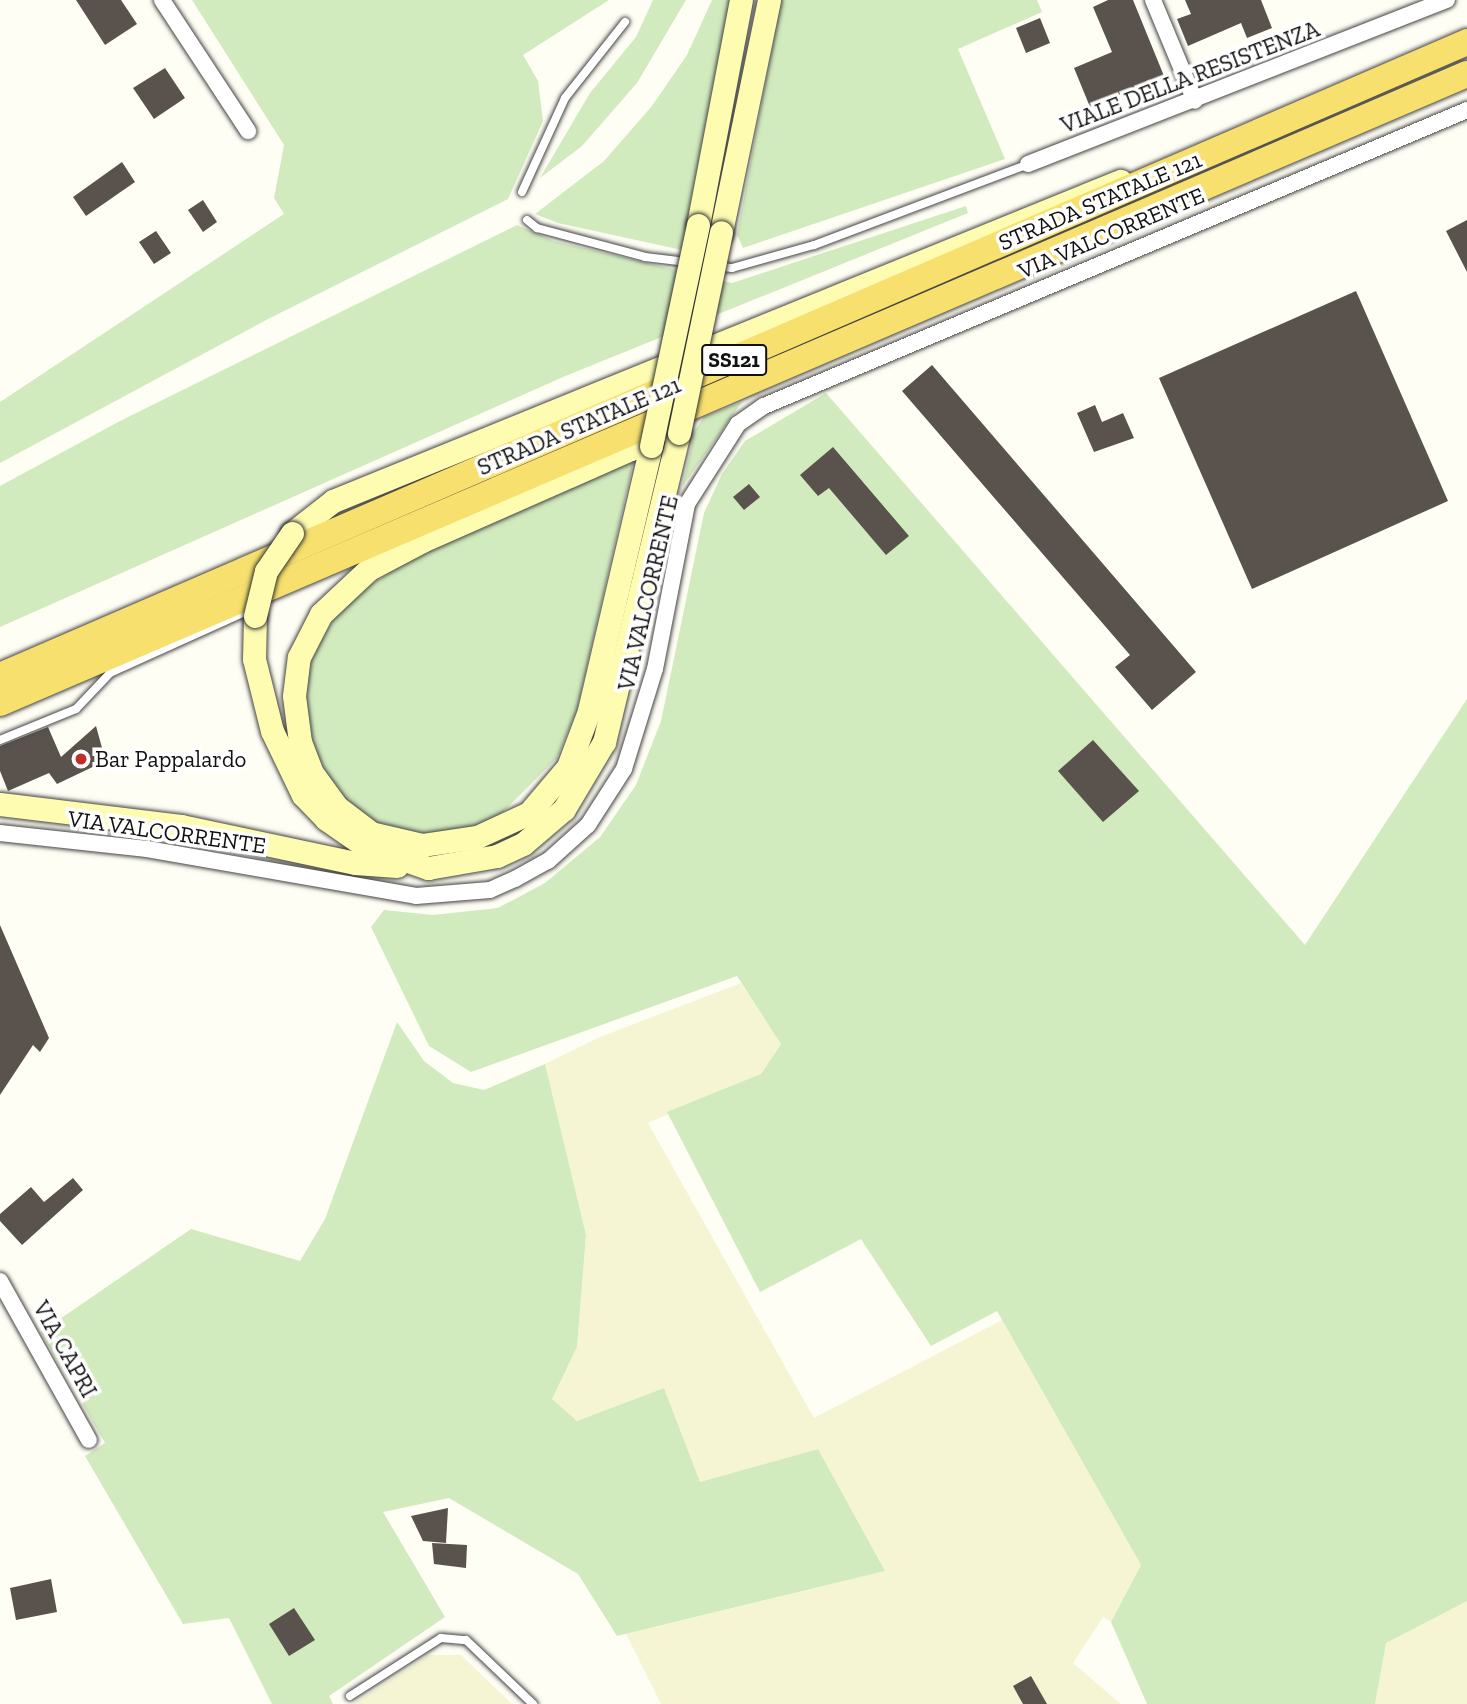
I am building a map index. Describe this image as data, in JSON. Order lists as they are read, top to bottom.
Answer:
{
  "streets": {
    "main road": ["STRADA STATALE 121", "SS121"],
    "street": ["VIALE DELLA RESISTENZA", "VIA VALCORRENTE", "VIA CAPRI"]
  },
  "places": ["Bar Pappalardo"]
}
